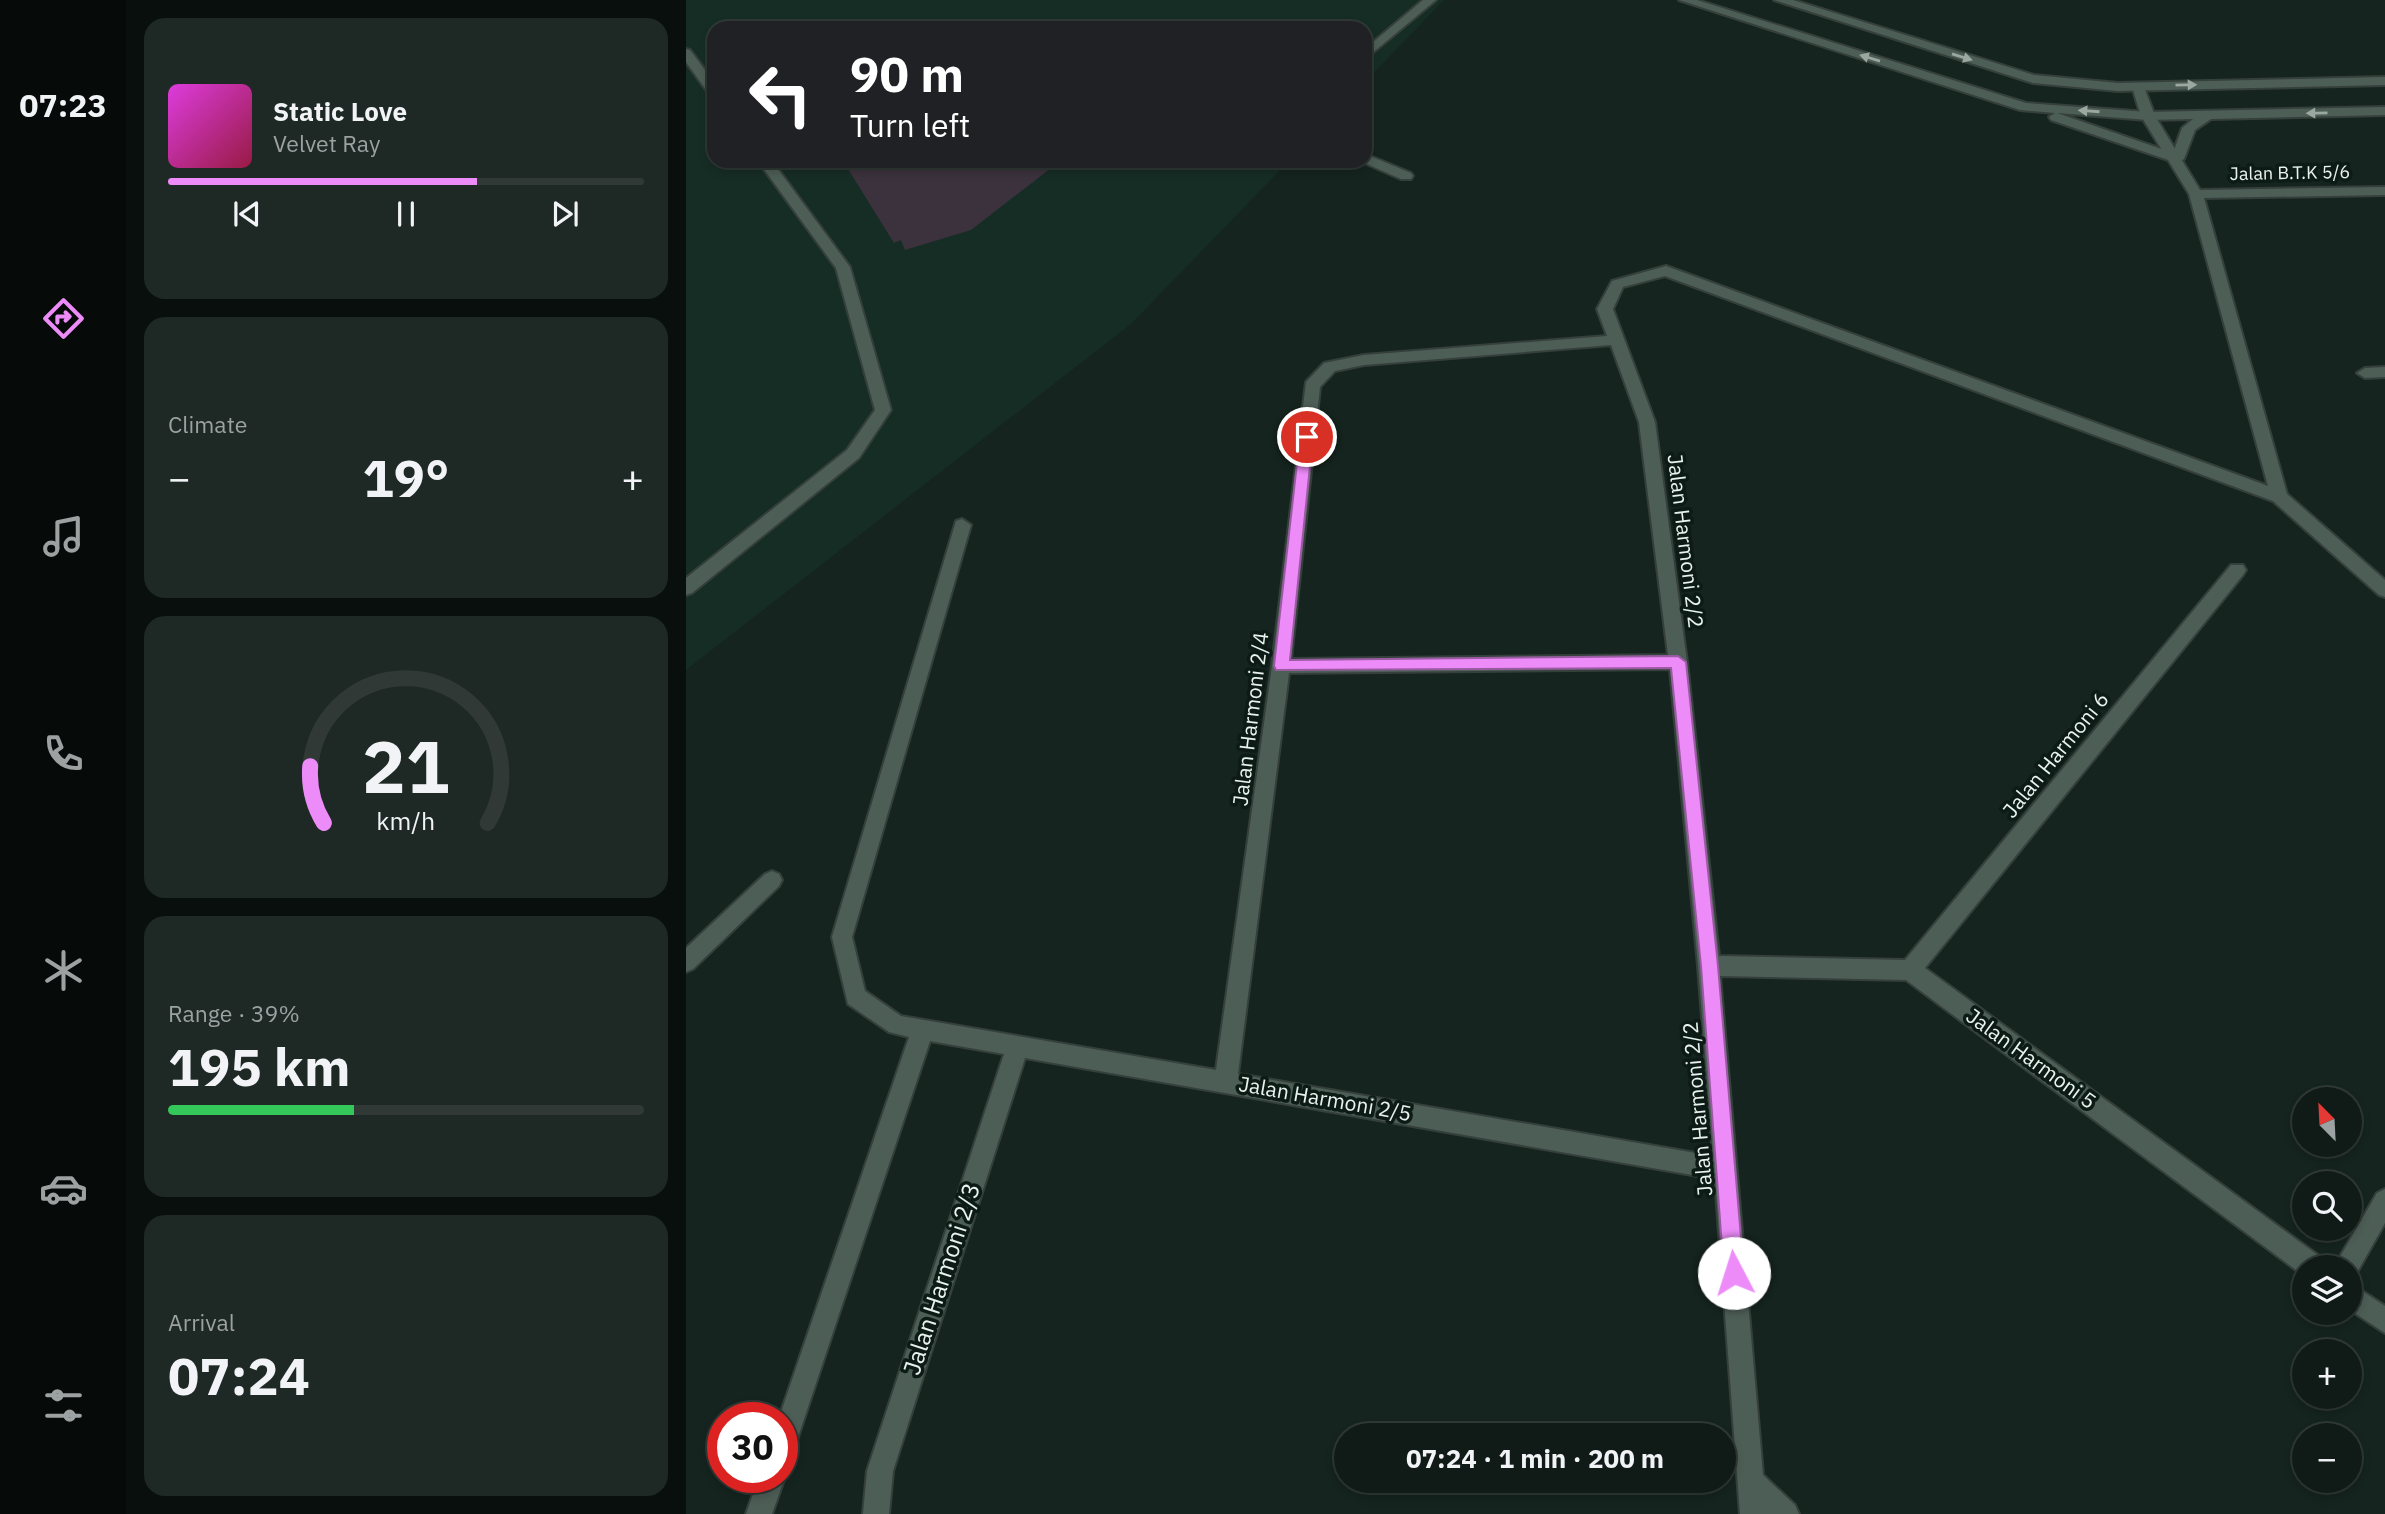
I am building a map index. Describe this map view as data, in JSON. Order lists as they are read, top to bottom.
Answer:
{
  "streets": {
    "street": [
      "Jalan B.T.K 5/6",
      "Jalan Harmoni 2/2",
      "Jalan Harmoni 2/4",
      "Jalan Harmoni 6",
      "Jalan Harmoni 5",
      "Jalan Harmoni 2/5",
      "Jalan Harmoni 2/3"
    ]
  },
  "crossings": [
    ["Jalan Harmoni 2/2", "Jalan Harmoni 2/4"],
    ["Jalan Harmoni 2/2", "Jalan Harmoni 2/5"],
    ["Jalan Harmoni 2/4", "Jalan Harmoni 2/5"],
    ["Jalan Harmoni 6", "Jalan Harmoni 5"],
    ["Jalan Harmoni 2/5", "Jalan Harmoni 2/3"]
  ],
  "north": "top left",
  "page": {
    "tabs": "07:23",
    "turn": ["90 m", "Turn left"],
    "song": ["Static Love", "Velvet Ray"],
    "tile": [
      "Climate",
      ["Range · 39%", "195 km"],
      ["Arrival", "07:24"]
    ],
    "heat": ["−", "19°", "+"],
    "map_buttons": ["+", "−"],
    "limit": "30",
    "trip": "07:24 · 1 min · 200 m",
    "gauge": ["21", "km/h"]
  }
}
